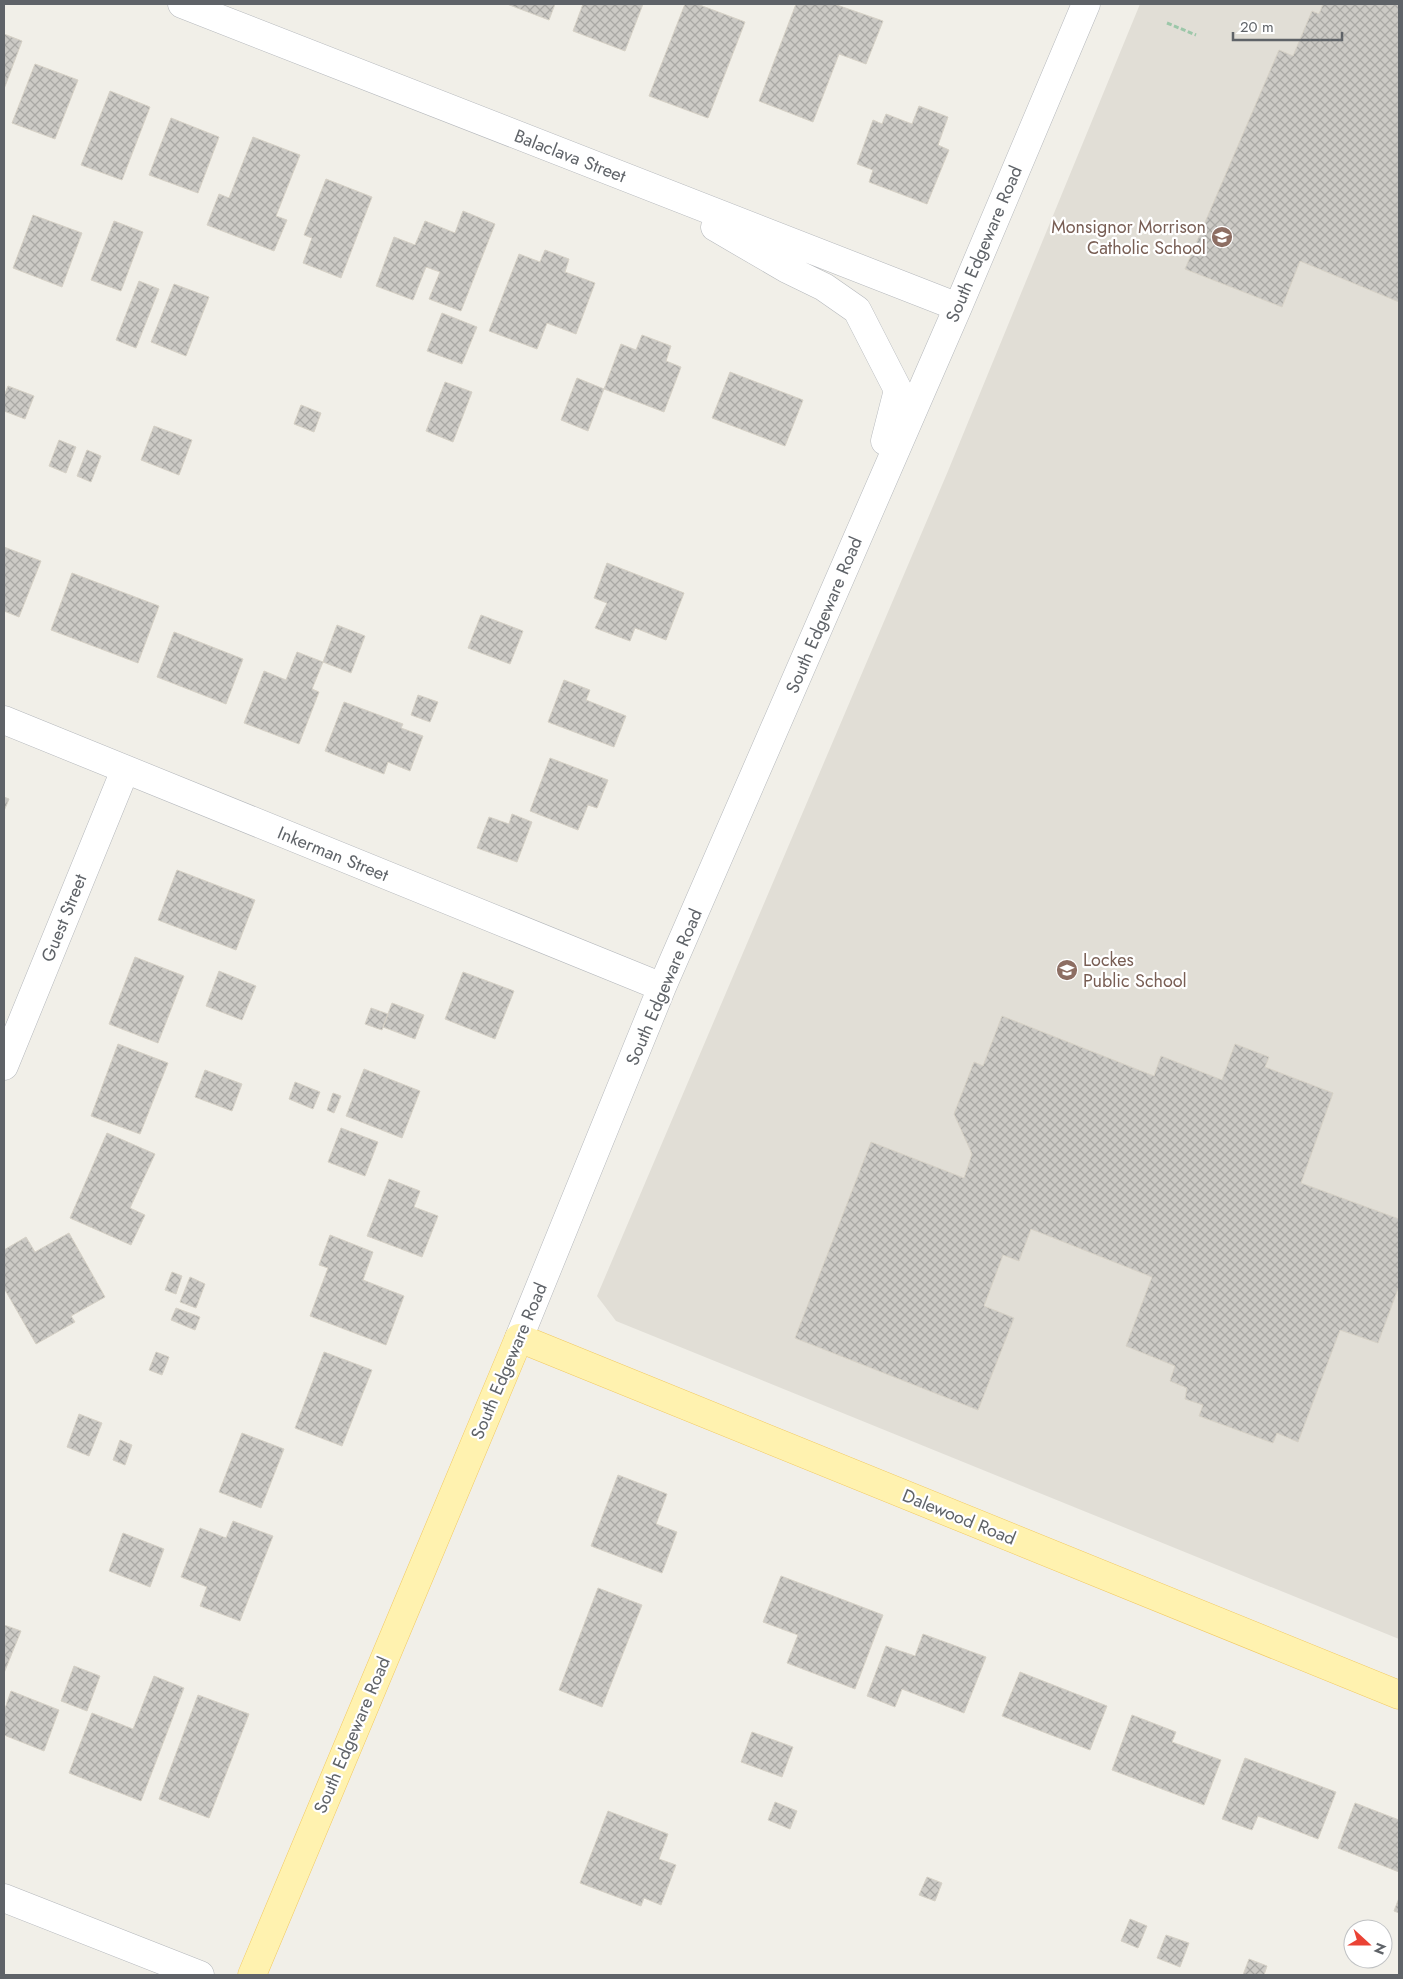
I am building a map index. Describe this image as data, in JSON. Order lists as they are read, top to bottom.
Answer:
{
  "streets": {
    "main road": ["South Edgeware Road", "Dalewood Road"],
    "street": ["Balaclava Street", "Inkerman Street", "Guest Street"]
  },
  "crossings": [
    ["Balaclava Street", "South Edgeware Road"],
    ["South Edgeware Road", "Inkerman Street"],
    ["South Edgeware Road", "Dalewood Road"],
    ["Inkerman Street", "Guest Street"]
  ],
  "places": {
    "school or university": ["Monsignor Morrison Catholic School", "Lockes Public School"]
  },
  "scale_bar": "20 m",
  "north": "right"
}
